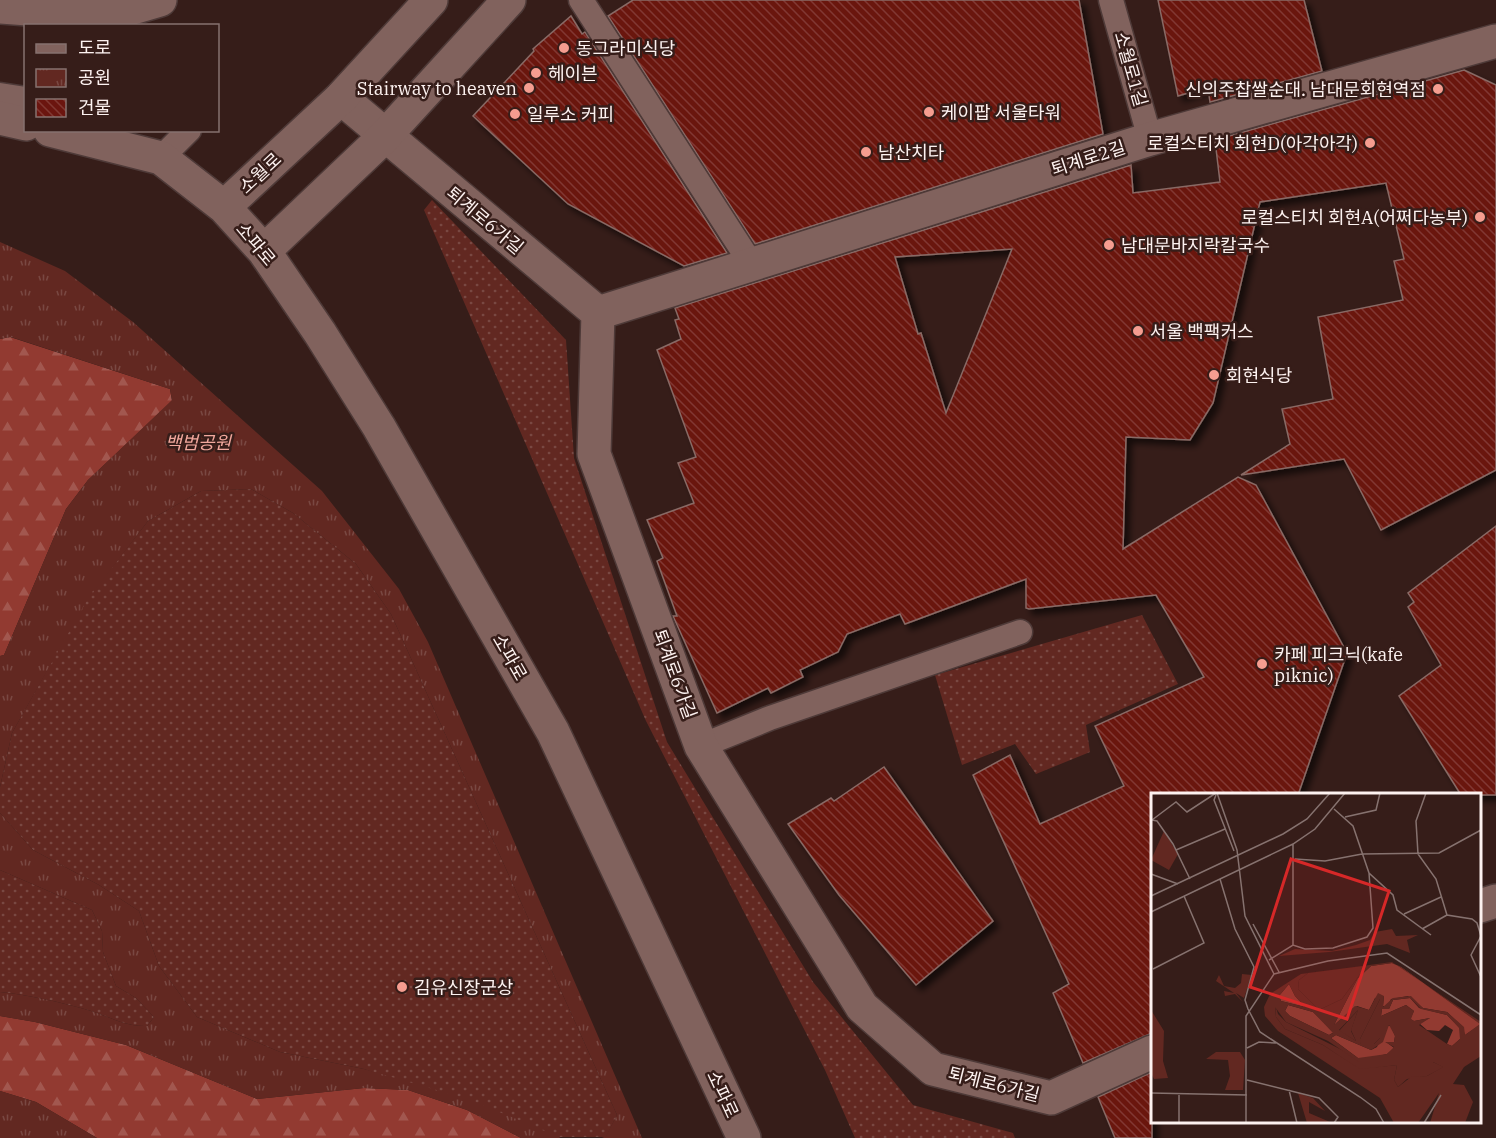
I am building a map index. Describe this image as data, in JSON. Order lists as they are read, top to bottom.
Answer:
{
  "streets": {
    "street": [
      "퇴계로2길",
      "소월로",
      "퇴계로6가길",
      "소파로"
    ],
    "lane": ["소월로1길"]
  },
  "crossings": [
    ["소월로1길", "퇴계로2길"],
    ["퇴계로2길", "퇴계로6가길"],
    ["소월로", "퇴계로6가길"],
    ["소월로", "소파로"]
  ],
  "parks": ["백범공원"],
  "places": [
    "동그라미식당",
    "헤이븐",
    "Stairway to heaven",
    "신의주찹쌀순대. 남대문회현역점",
    "케이팝 서울타워",
    "일루소 커피",
    "로컬스티치 회현D(아각아각)",
    "남산치타",
    "로컬스티치 회현A(어쩌다농부)",
    "남대문바지락칼국수",
    "서울 백팩커스",
    "회현식당",
    "카페 피크닉(kafe piknic)",
    "김유신장군상"
  ],
  "legend": ["도로", "공원", "건물"]
}
